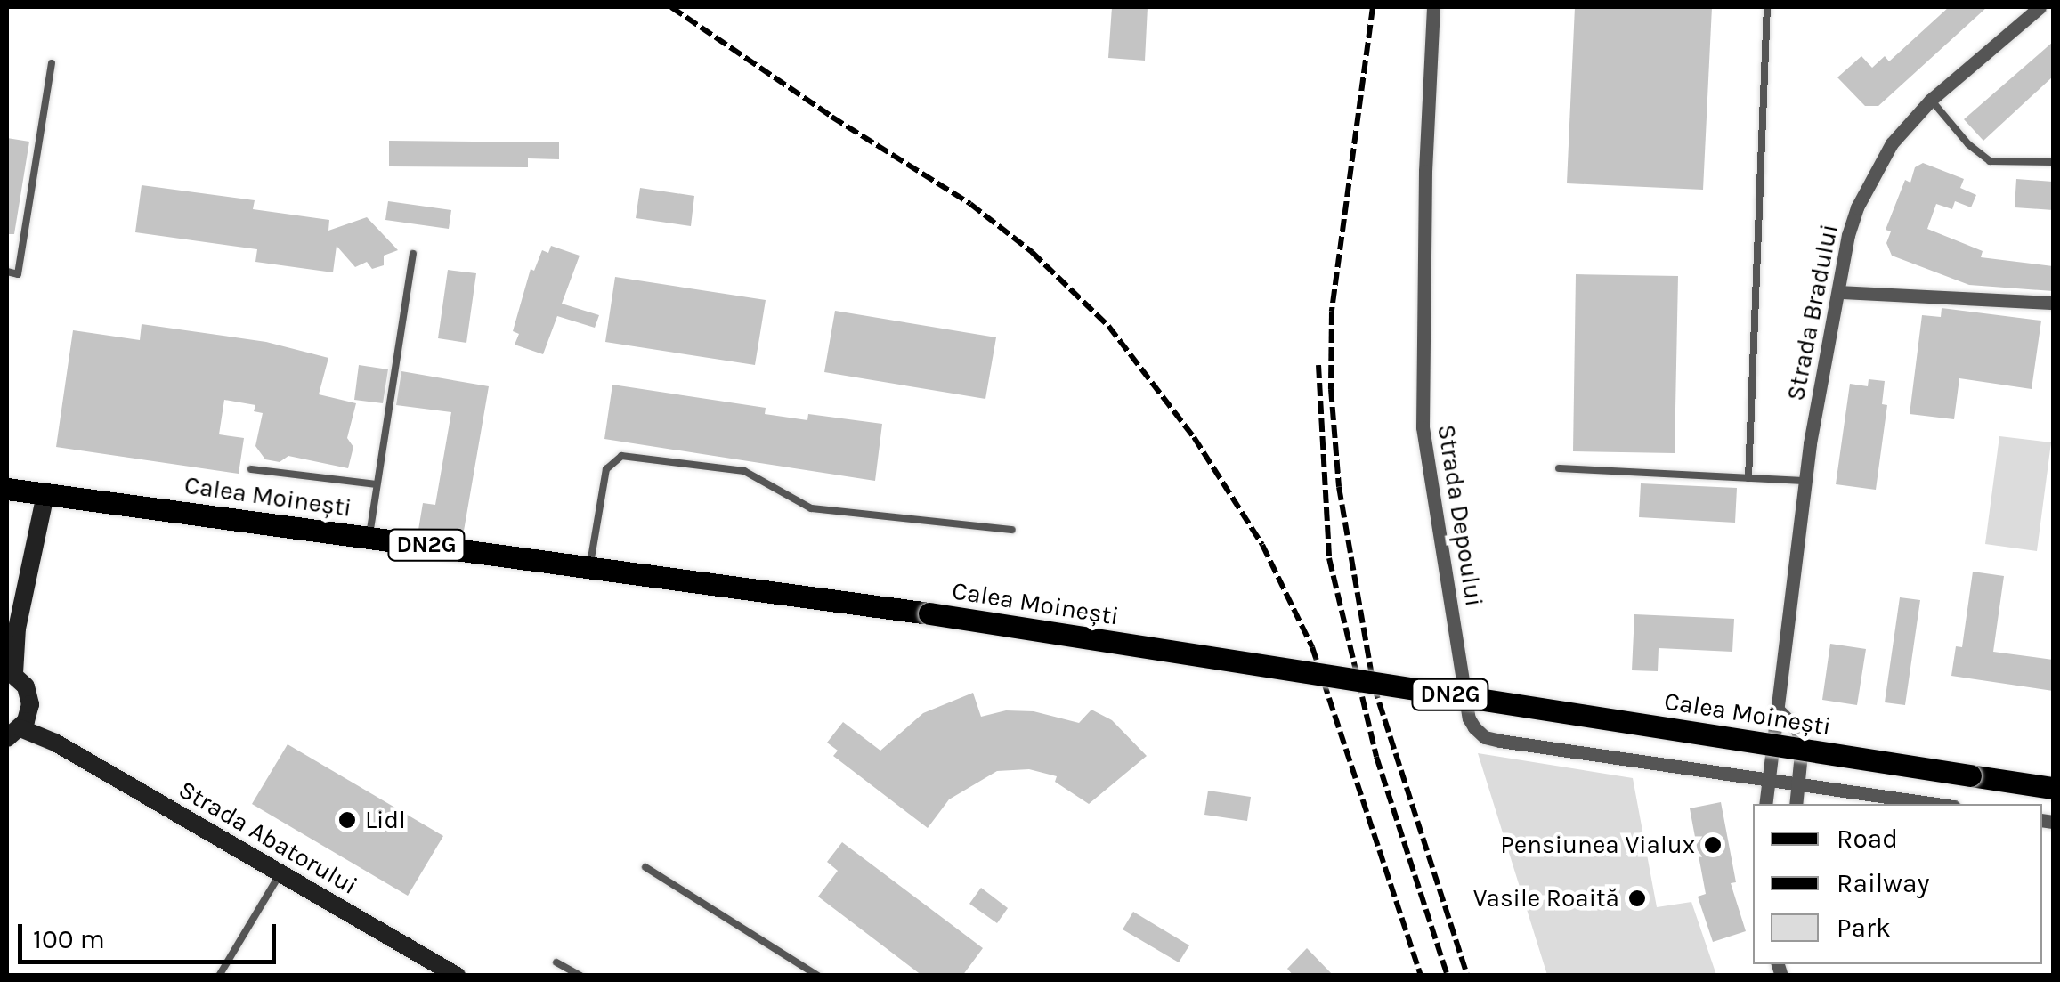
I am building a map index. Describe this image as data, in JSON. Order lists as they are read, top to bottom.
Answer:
{
  "streets": {
    "main road": ["Calea Moinești", "DN2G"],
    "street": ["Strada Bradului", "Strada Depoului", "Strada Abatorului"]
  },
  "crossings": [
    ["Strada Bradului", "Strada Depoului"]
  ],
  "places": ["Lidl", "Pensiunea Vialux", "Vasile Roaită"],
  "legend": ["Road", "Railway", "Park"],
  "scale_bar": "100 m"
}
